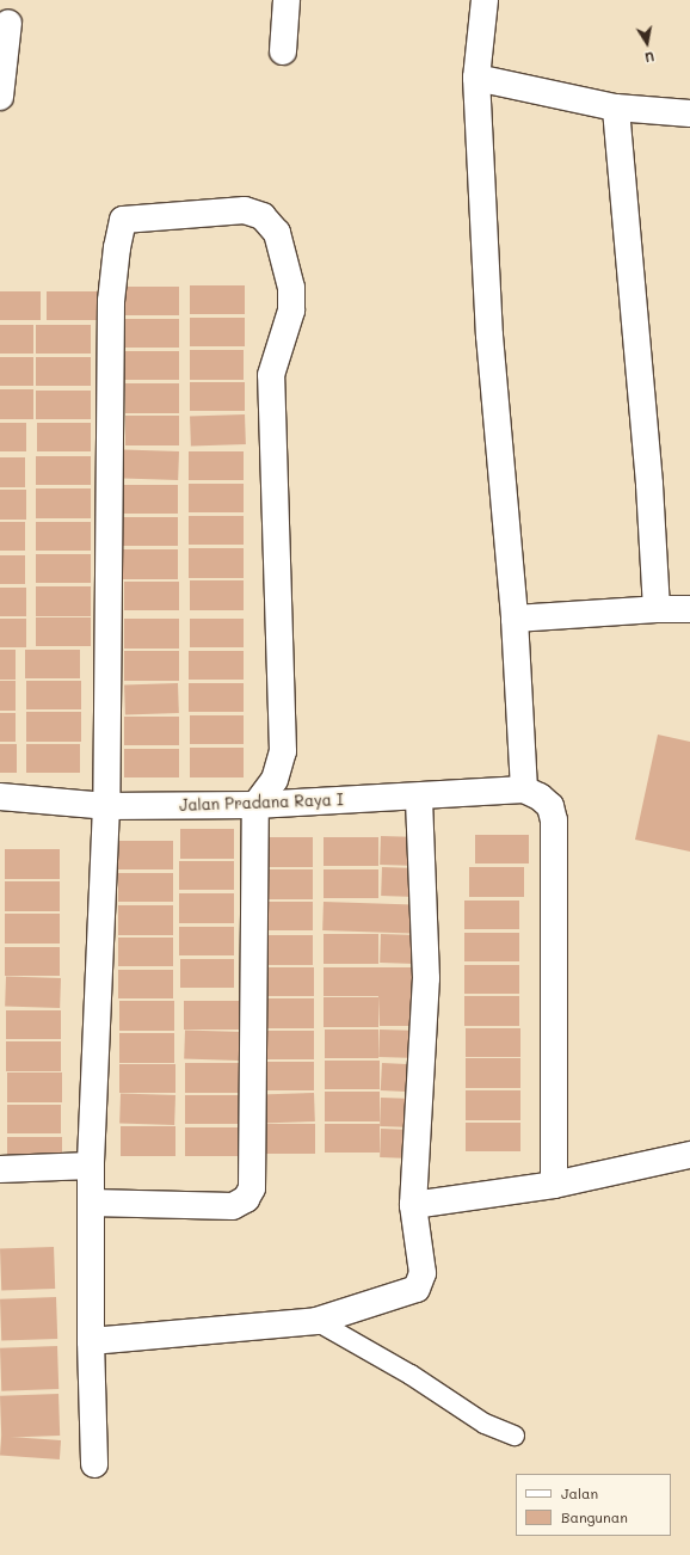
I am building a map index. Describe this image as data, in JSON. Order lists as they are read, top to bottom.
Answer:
{
  "streets": {
    "street": ["Jalan Pradana Raya I"]
  },
  "legend": ["Jalan", "Bangunan"],
  "north": "bottom"
}
